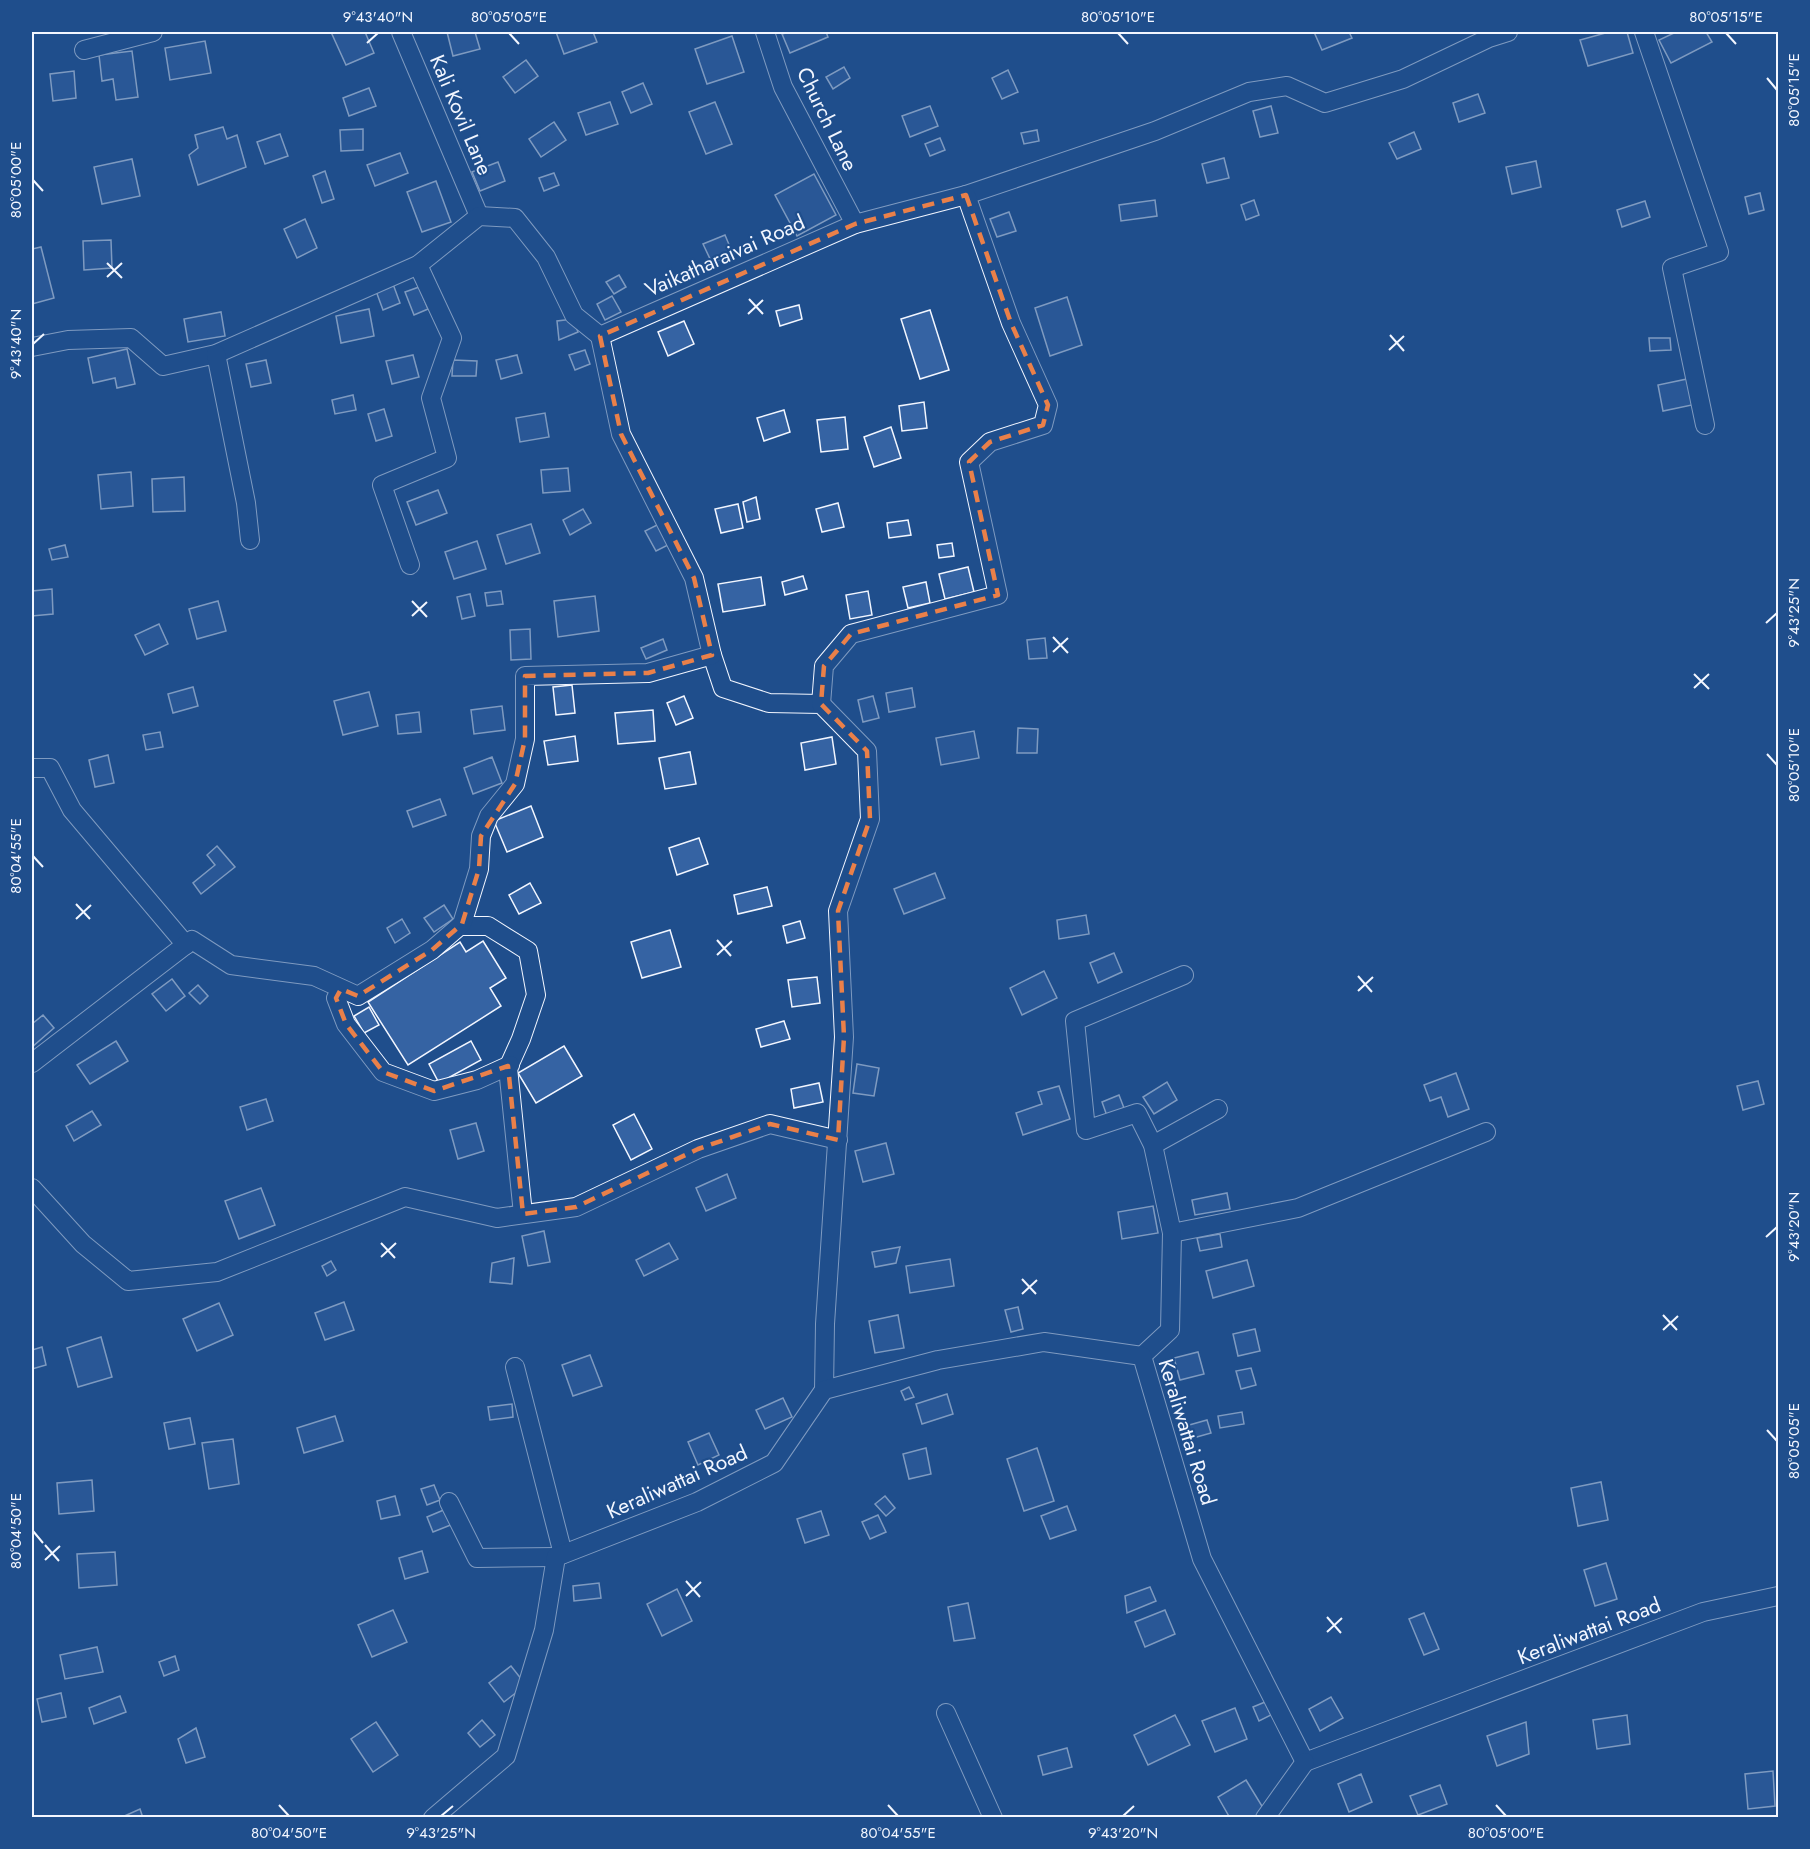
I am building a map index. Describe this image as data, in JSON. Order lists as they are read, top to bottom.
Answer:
{
  "streets": {
    "street": [
      "Kali Kovil Lane",
      "Church Lane",
      "Vaikatharaivai Road",
      "Keraliwattai Road"
    ]
  },
  "crossings": [
    ["Church Lane", "Vaikatharaivai Road"]
  ],
  "coordinates": [
    "9°43'40\"N",
    "80°05'05\"E",
    "80°05'10\"E",
    "80°05'15\"E",
    "80°05'00\"E",
    "9°43'25\"N",
    "80°04'55\"E",
    "9°43'20\"N",
    "80°04'50\"E"
  ]
}
